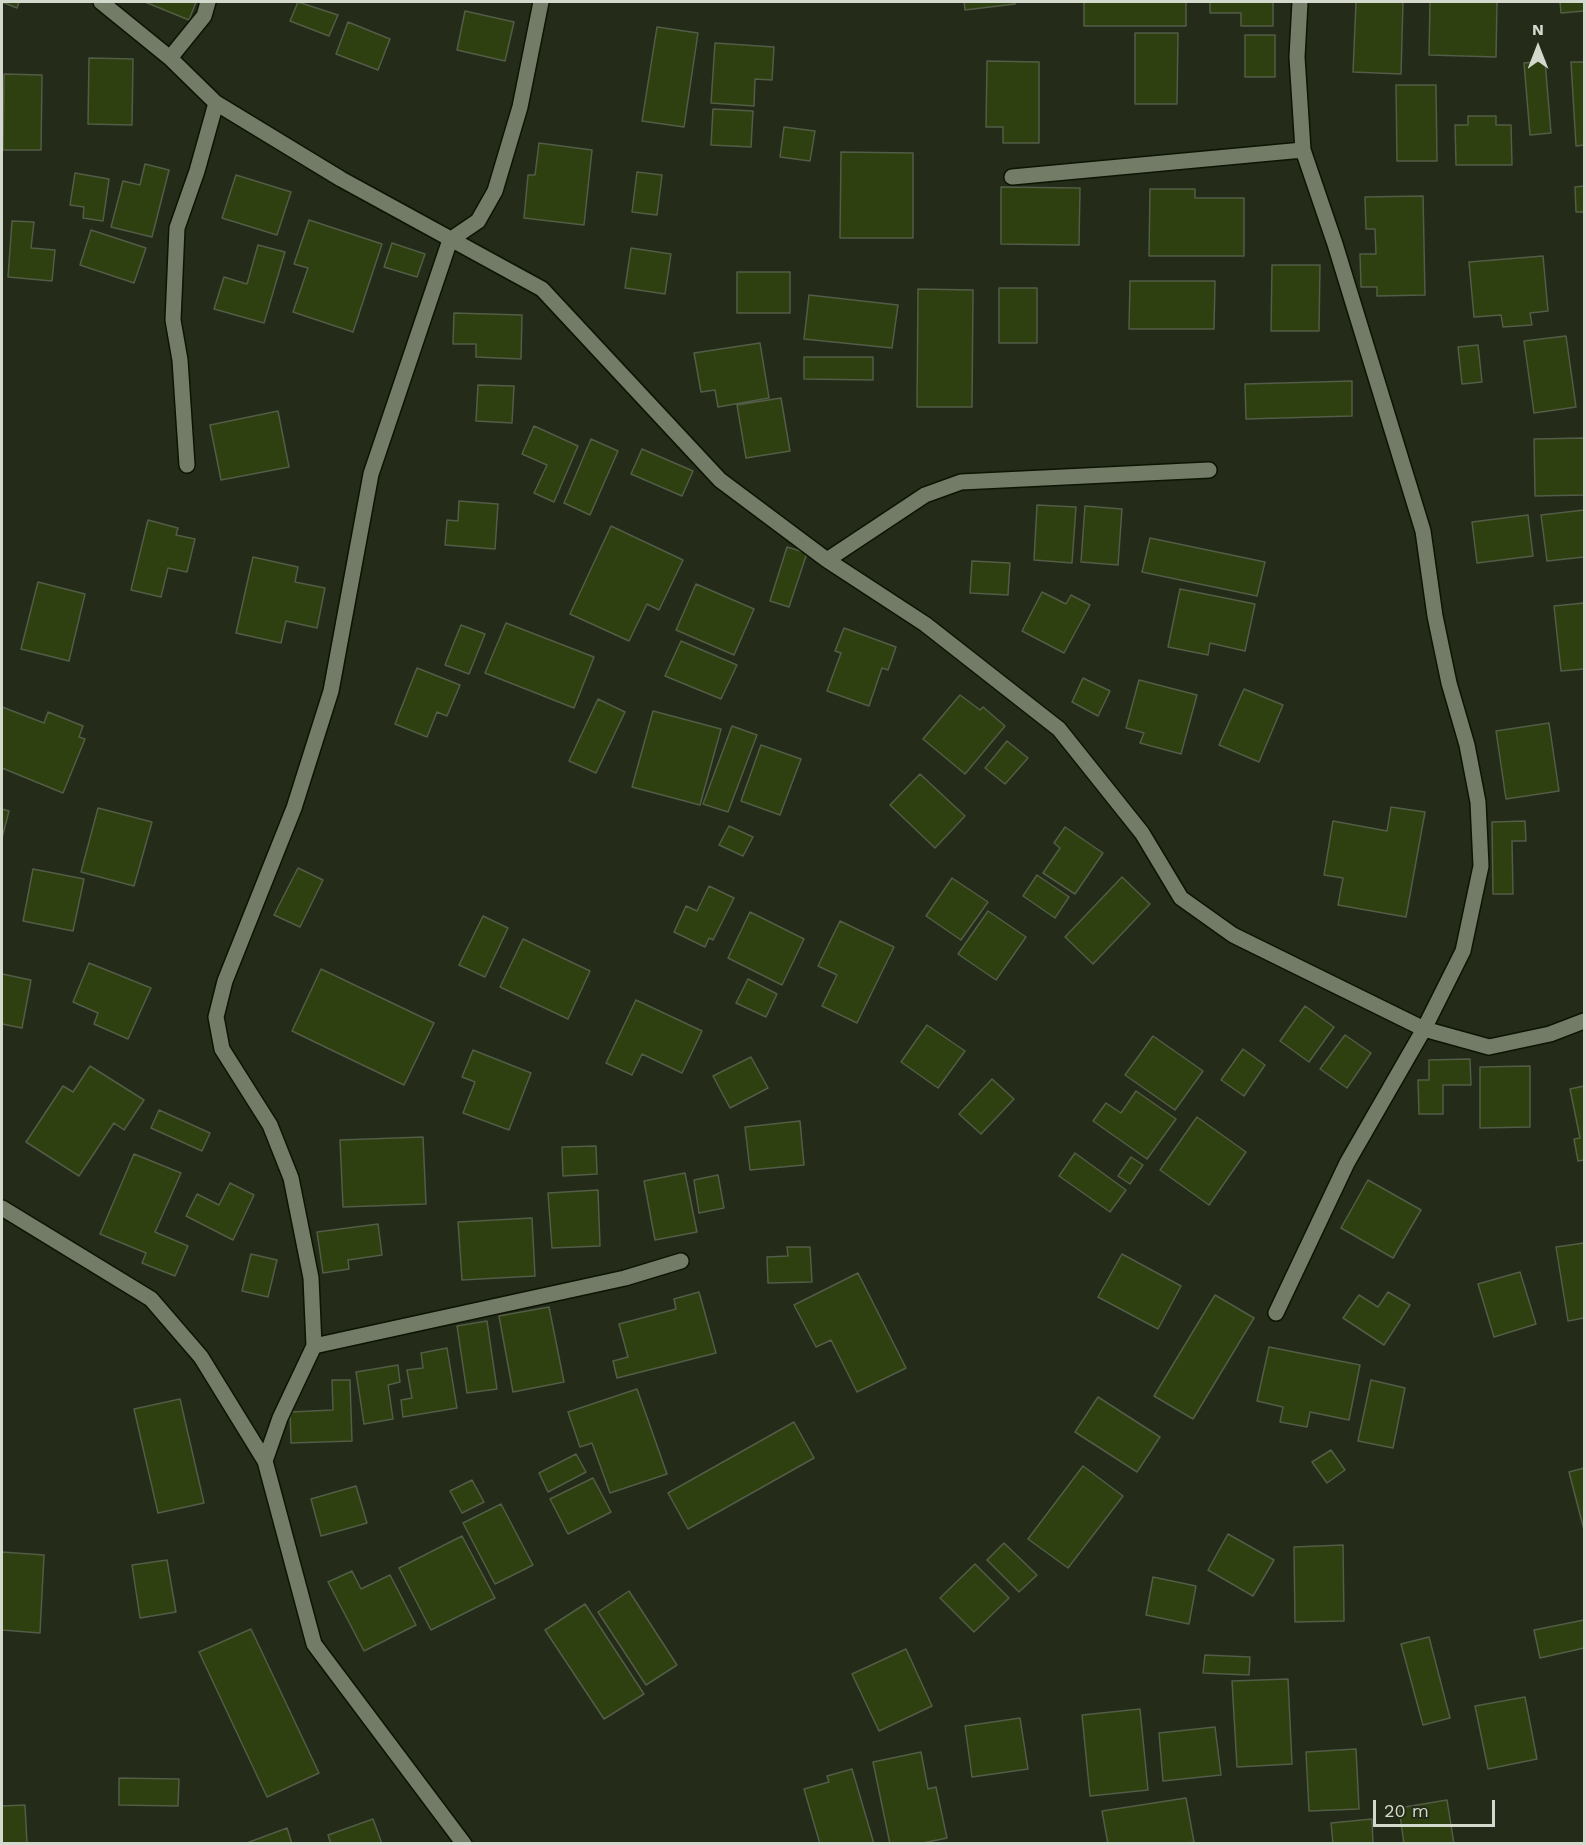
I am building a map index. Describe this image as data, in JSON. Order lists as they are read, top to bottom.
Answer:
{
  "scale_bar": "20 m",
  "north": "top"
}
